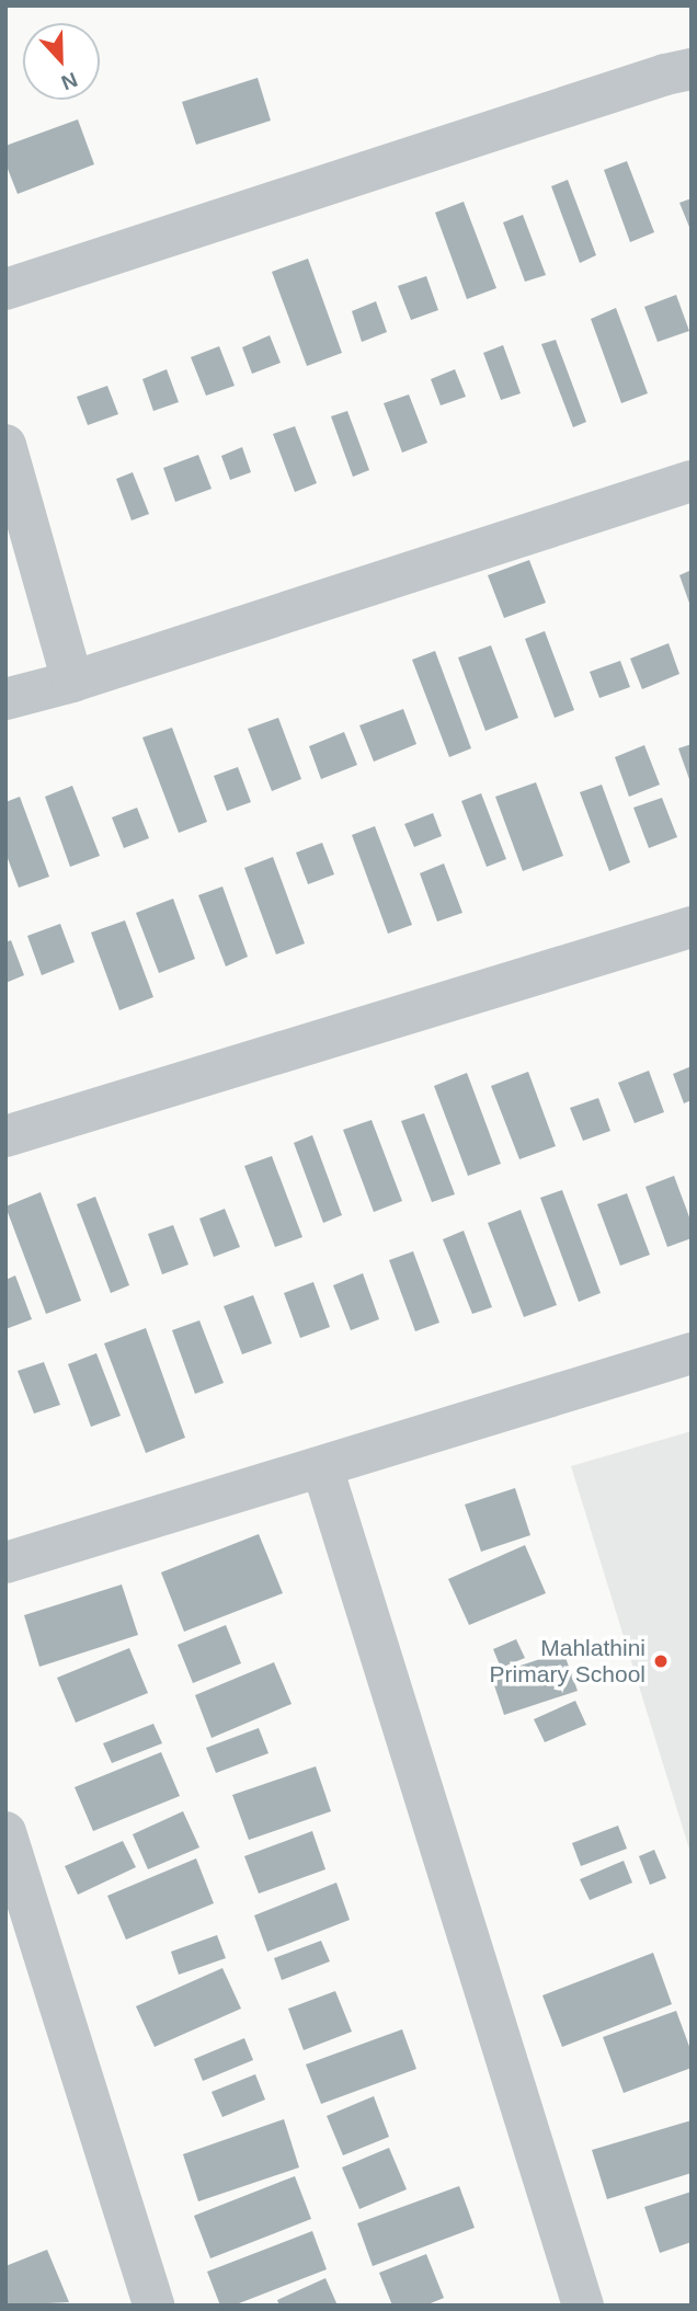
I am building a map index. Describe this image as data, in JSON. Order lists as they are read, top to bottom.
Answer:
{
  "places": ["Mahlathini Primary School"],
  "north": "bottom"
}
